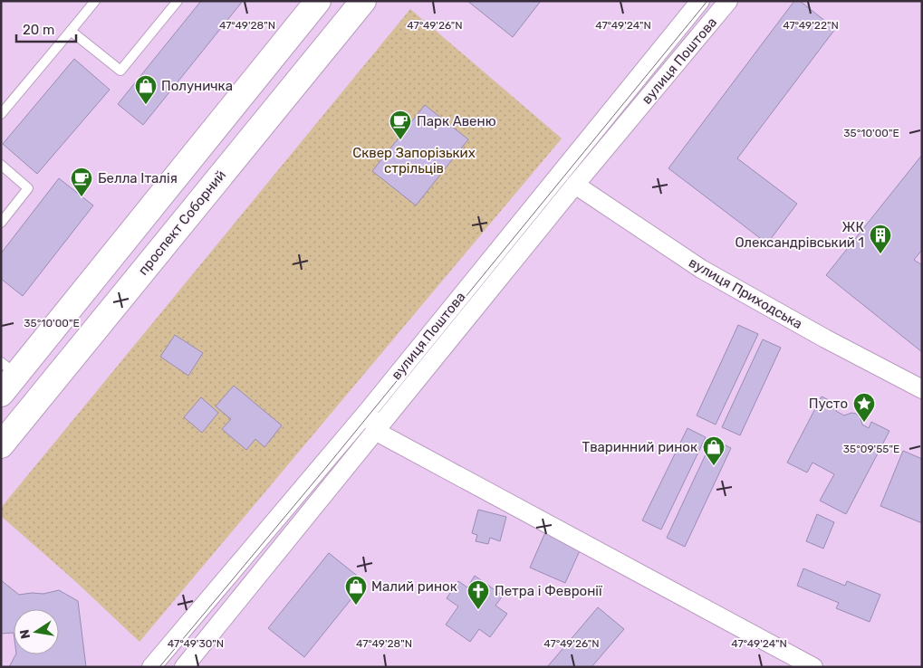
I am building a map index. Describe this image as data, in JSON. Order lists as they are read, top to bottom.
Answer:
{
  "streets": {
    "main road": ["проспект Соборний"],
    "street": ["вулиця Поштова", "вулиця Приходська"]
  },
  "crossings": [
    ["вулиця Поштова", "вулиця Приходська"]
  ],
  "parks": ["Сквер Запорізьких стрільців"],
  "places": {
    "shop": ["Полуничка", "Тваринний ринок", "Малий ринок"],
    "cafe": ["Парк Авеню", "Белла Італія"],
    "building": ["ЖК Олександрівський 1"],
    "place": ["Пусто"],
    "church": ["Петра і Февронії"]
  },
  "scale_bar": "20 m",
  "north": "left",
  "coordinates": [
    "47°49'28\"N",
    "47°49'26\"N",
    "47°49'24\"N",
    "47°49'22\"N",
    "35°10'00\"E",
    "35°09'55\"E",
    "47°49'30\"N"
  ]
}
